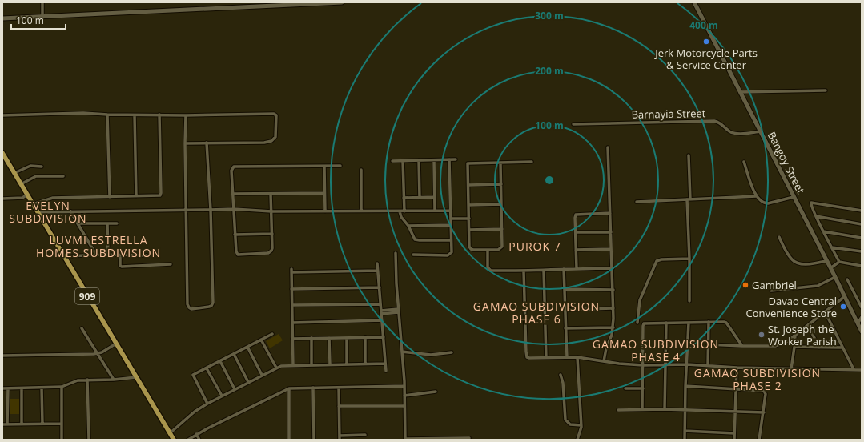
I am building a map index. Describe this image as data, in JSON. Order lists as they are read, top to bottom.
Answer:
{
  "streets": {
    "main road": ["909"],
    "street": ["Barnayia Street", "Bangoy Street"]
  },
  "crossings": [
    ["Barnayia Street", "Bangoy Street"]
  ],
  "districts": [
    "EVELYN SUBDIVISION",
    "LUVMI ESTRELLA HOMES SUBDIVISION",
    "PUROK 7",
    "GAMAO SUBDIVISION PHASE 6",
    "GAMAO SUBDIVISION PHASE 4",
    "GAMAO SUBDIVISION PHASE 2"
  ],
  "places": [
    "Jerk Motorcycle Parts & Service Center",
    "Gambriel",
    "Davao Central Convenience Store",
    "St. Joseph the Worker Parish"
  ],
  "scale_bar": "100 m",
  "rings": [
    "300 m",
    "400 m",
    "200 m",
    "100 m"
  ]
}
